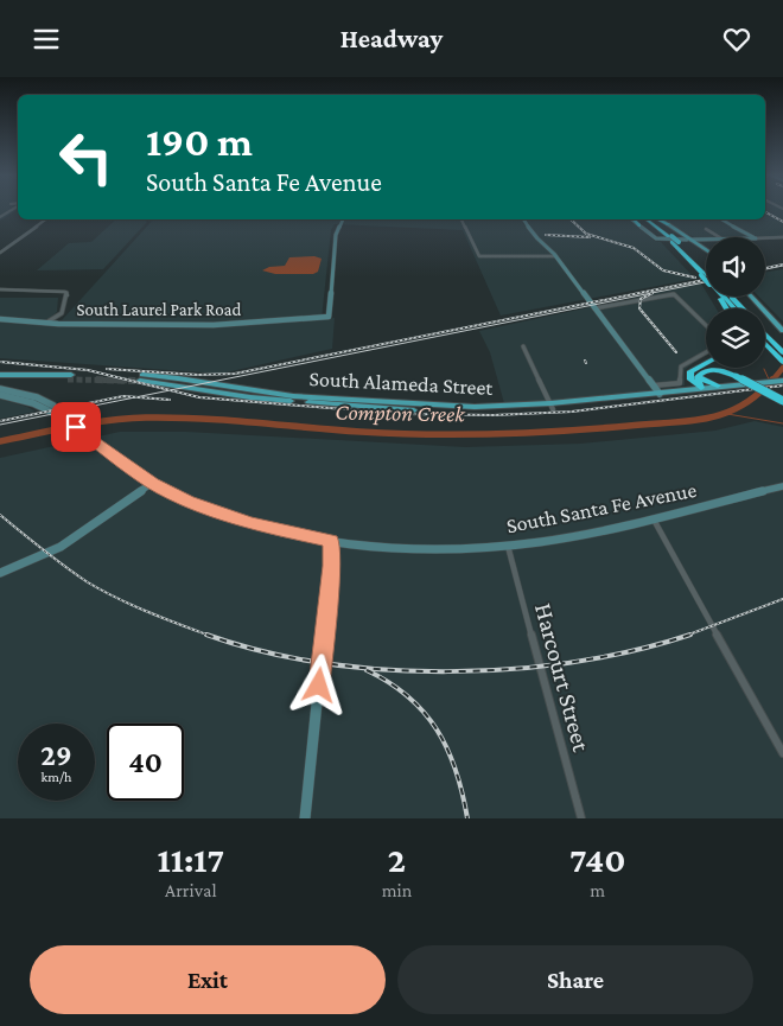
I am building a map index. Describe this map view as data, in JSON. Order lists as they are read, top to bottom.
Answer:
{
  "streets": {
    "main road": ["South Alameda Street"],
    "street": ["South Laurel Park Road", "South Santa Fe Avenue", "Harcourt Street"]
  },
  "crossings": [
    ["South Santa Fe Avenue", "Harcourt Street"]
  ],
  "water": ["Compton Creek"],
  "page": {
    "header": "Headway",
    "turn": ["190 m", "South Santa Fe Avenue"],
    "speed": "29 km/h",
    "limit": "40",
    "eta": [
      "11:17",
      "Arrival",
      "2",
      "min",
      "740",
      "m"
    ],
    "buttons": ["Exit", "Share"]
  }
}
